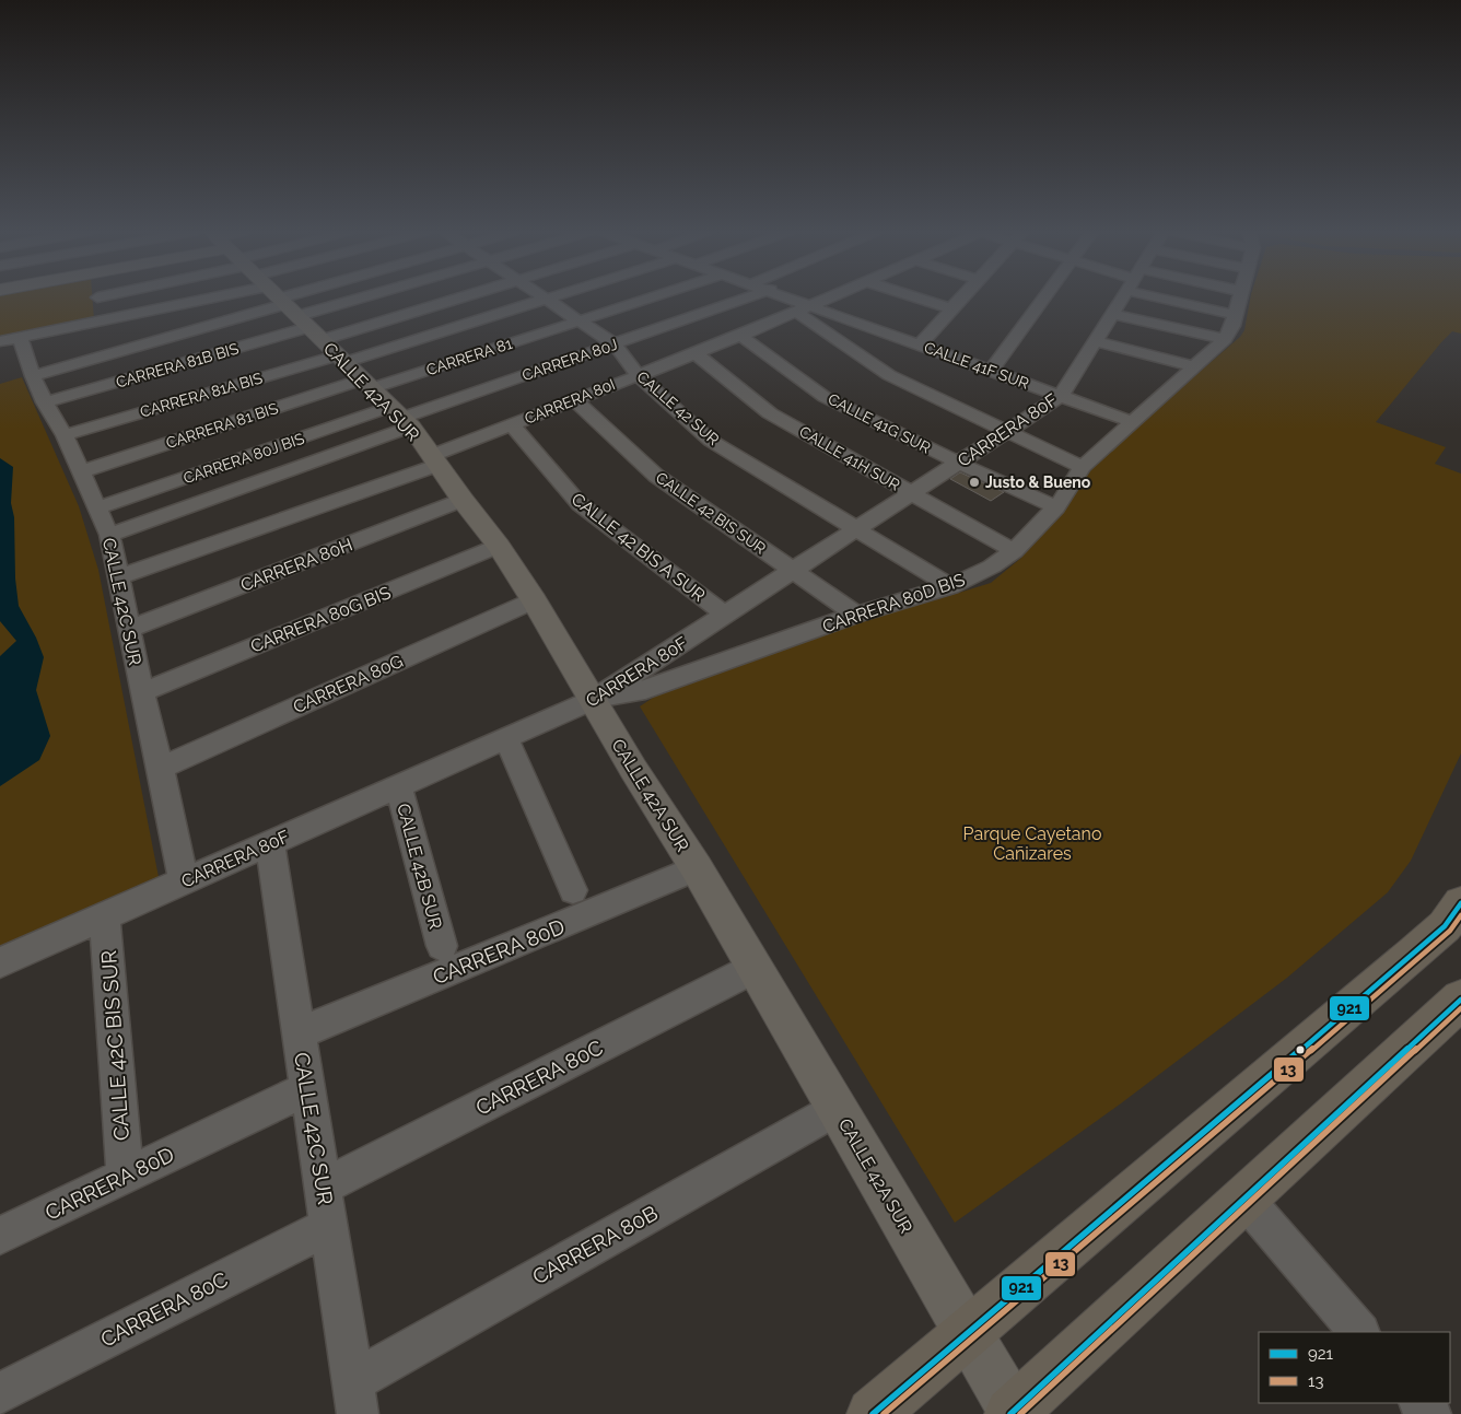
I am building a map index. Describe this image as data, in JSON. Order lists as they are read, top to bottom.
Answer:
{
  "streets": {
    "street": [
      "CARRERA 81",
      "CARRERA 80J",
      "CARRERA 81B BIS",
      "CALLE 41F SUR",
      "CALLE 42A SUR",
      "CARRERA 81A BIS",
      "CARRERA 80I",
      "CALLE 42 SUR",
      "CALLE 41G SUR",
      "CARRERA 81 BIS",
      "CARRERA 80F",
      "CARRERA 80J BIS",
      "CALLE 41H SUR",
      "CALLE 42 BIS SUR",
      "CALLE 42 BIS A SUR",
      "CARRERA 80H",
      "CALLE 42C SUR",
      "CARRERA 80D BIS",
      "CARRERA 80G BIS",
      "CARRERA 80G",
      "CALLE 42B SUR",
      "CARRERA 80D",
      "CALLE 42C BIS SUR",
      "CARRERA 80C",
      "CARRERA 80B"
    ]
  },
  "crossings": [
    ["CARRERA 81", "CALLE 42A SUR"],
    ["CARRERA 81", "CALLE 42 SUR"],
    ["CARRERA 81", "CARRERA 81 BIS"],
    ["CARRERA 80J", "CALLE 42A SUR"],
    ["CARRERA 80J", "CALLE 42 SUR"],
    ["CARRERA 80J", "CARRERA 80J BIS"],
    ["CARRERA 80J", "CALLE 42C SUR"],
    ["CARRERA 81B BIS", "CALLE 42C SUR"],
    ["CALLE 41F SUR", "CARRERA 80I"],
    ["CALLE 41F SUR", "CARRERA 80F"],
    ["CALLE 41F SUR", "CARRERA 80D BIS"],
    ["CALLE 42A SUR", "CARRERA 81A BIS"],
    ["CALLE 42A SUR", "CARRERA 80I"],
    ["CALLE 42A SUR", "CARRERA 81 BIS"],
    ["CALLE 42A SUR", "CARRERA 80F"],
    ["CALLE 42A SUR", "CARRERA 80J BIS"],
    ["CALLE 42A SUR", "CARRERA 80H"],
    ["CALLE 42A SUR", "CARRERA 80D BIS"],
    ["CALLE 42A SUR", "CARRERA 80G BIS"],
    ["CALLE 42A SUR", "CARRERA 80G"],
    ["CALLE 42A SUR", "CARRERA 80D"],
    ["CALLE 42A SUR", "CARRERA 80C"],
    ["CALLE 42A SUR", "CARRERA 80B"],
    ["CARRERA 81A BIS", "CALLE 42 SUR"],
    ["CARRERA 81A BIS", "CALLE 42C SUR"],
    ["CARRERA 80I", "CALLE 42 SUR"],
    ["CARRERA 80I", "CALLE 41G SUR"],
    ["CARRERA 80I", "CALLE 41H SUR"],
    ["CARRERA 80I", "CALLE 42 BIS SUR"],
    ["CARRERA 80I", "CALLE 42 BIS A SUR"],
    ["CARRERA 80I", "CALLE 42C SUR"],
    ["CALLE 42 SUR", "CARRERA 80F"],
    ["CALLE 42 SUR", "CARRERA 80D BIS"],
    ["CALLE 41G SUR", "CARRERA 80F"],
    ["CALLE 41G SUR", "CARRERA 80D BIS"],
    ["CARRERA 81 BIS", "CALLE 42C SUR"],
    ["CARRERA 80F", "CALLE 41H SUR"],
    ["CARRERA 80F", "CALLE 42 BIS SUR"],
    ["CARRERA 80F", "CALLE 42 BIS A SUR"],
    ["CARRERA 80F", "CALLE 42C SUR"],
    ["CARRERA 80F", "CARRERA 80D BIS"],
    ["CARRERA 80F", "CALLE 42B SUR"],
    ["CARRERA 80F", "CALLE 42C BIS SUR"],
    ["CARRERA 80J BIS", "CALLE 42C SUR"],
    ["CALLE 41H SUR", "CARRERA 80D BIS"],
    ["CALLE 42 BIS SUR", "CARRERA 80D BIS"],
    ["CARRERA 80H", "CALLE 42C SUR"],
    ["CALLE 42C SUR", "CARRERA 80G BIS"],
    ["CALLE 42C SUR", "CARRERA 80G"],
    ["CALLE 42C SUR", "CARRERA 80D"],
    ["CALLE 42C SUR", "CARRERA 80C"],
    ["CALLE 42C SUR", "CARRERA 80B"],
    ["CARRERA 80D", "CALLE 42C BIS SUR"]
  ],
  "parks": ["Parque Cayetano Cañizares"],
  "places": ["Justo & Bueno"],
  "lines": ["transit line 921", "transit line 13"],
  "legend": ["921", "13"]
}
